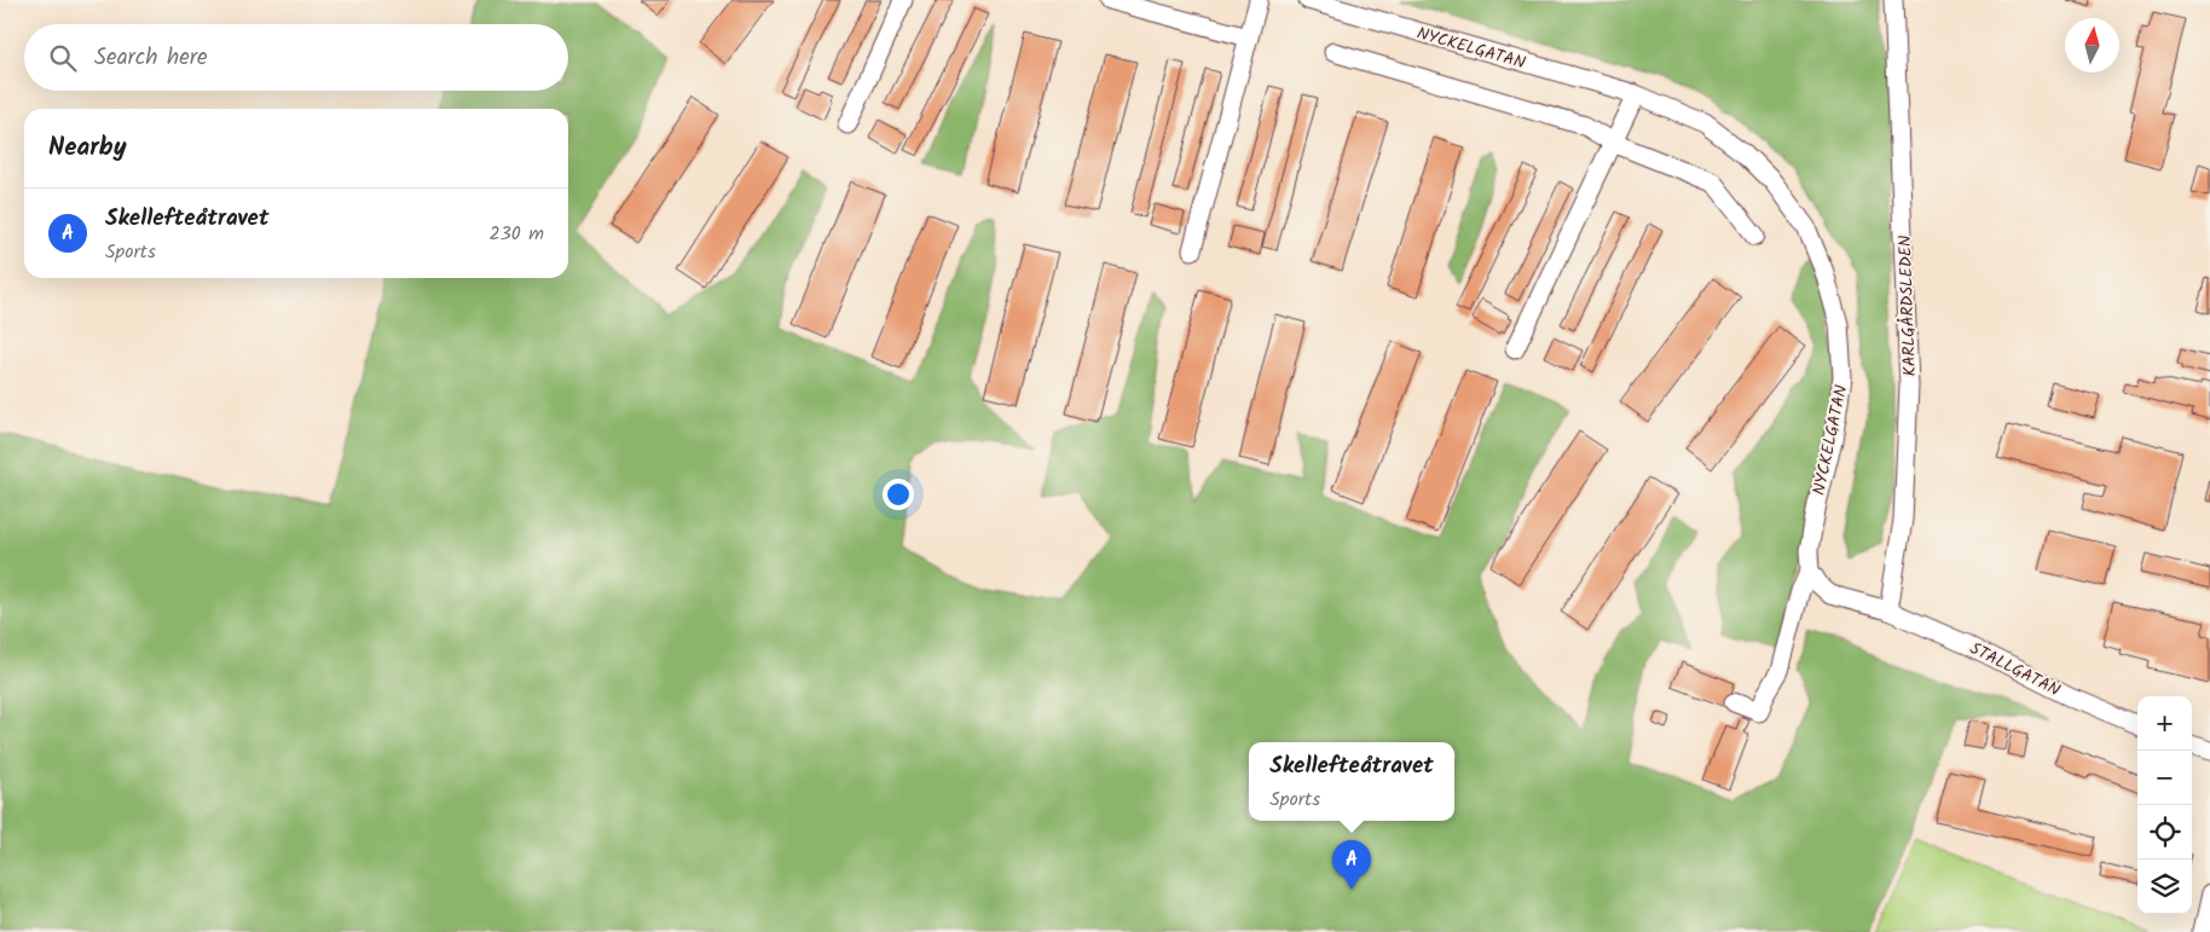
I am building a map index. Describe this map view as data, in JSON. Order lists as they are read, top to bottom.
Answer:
{
  "streets": {
    "street": ["NYCKELGATAN", "KARLGÅRDSLEDEN", "STALLGATAN"]
  },
  "crossings": [
    ["KARLGÅRDSLEDEN", "STALLGATAN"]
  ],
  "north": "top",
  "page": {
    "search": "Search here",
    "heading": "Nearby",
    "list": [
      {
        "mark": "A",
        "name": "Skellefteåtravet",
        "note": "Sports",
        "value": "230 m"
      }
    ],
    "map_buttons": ["+", "−"],
    "popup": ["Skellefteåtravet", "Sports"],
    "pins": "A"
  }
}
